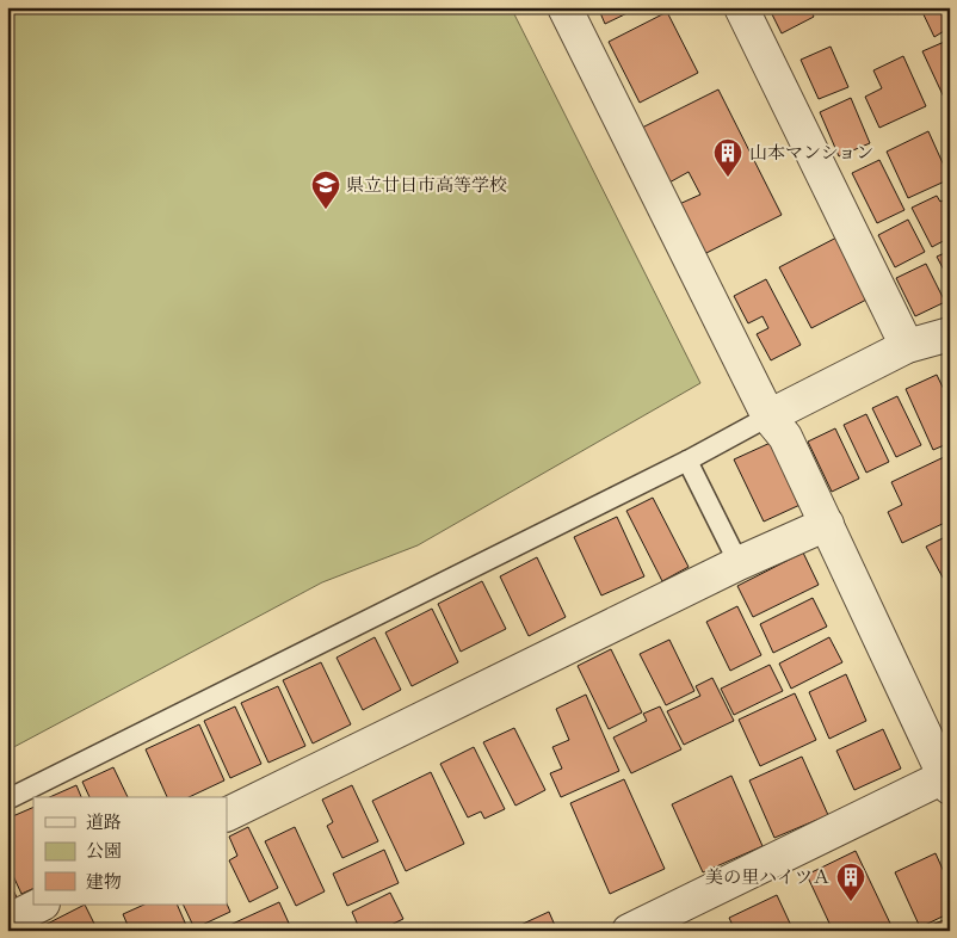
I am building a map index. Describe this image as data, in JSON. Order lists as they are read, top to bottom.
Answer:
{
  "places": {
    "building": ["山本マンション", "美の里ハイツＡ"],
    "school or university": ["県立廿日市高等学校"]
  },
  "legend": ["道路", "公園", "建物"]
}
